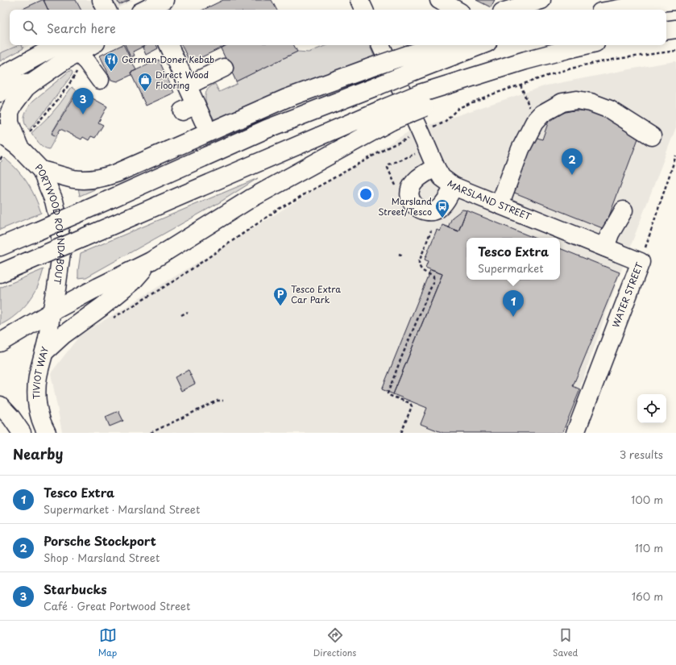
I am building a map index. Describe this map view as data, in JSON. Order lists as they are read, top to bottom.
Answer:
{
  "streets": {
    "main road": [
      "MARSLAND STREET",
      "PORTWOOD ROUNDABOUT",
      "WATER STREET",
      "TIVIOT WAY"
    ]
  },
  "crossings": [
    ["MARSLAND STREET", "WATER STREET"],
    ["PORTWOOD ROUNDABOUT", "TIVIOT WAY"]
  ],
  "places": {
    "restaurant": ["German Doner Kebab"],
    "shop": ["Direct Wood Flooring"],
    "bus stop": ["Marsland Street/Tesco"],
    "parking": ["Tesco Extra Car Park"]
  },
  "page": {
    "search": "Search here",
    "pins": ["3", "2", "1"],
    "popup": ["Tesco Extra", "Supermarket"],
    "heading": ["Nearby", "3 results"],
    "list": [
      {
        "mark": "1",
        "name": "Tesco Extra",
        "note": "Supermarket · Marsland Street",
        "value": "100 m"
      },
      {
        "mark": "2",
        "name": "Porsche Stockport",
        "note": "Shop · Marsland Street",
        "value": "110 m"
      },
      {
        "mark": "3",
        "name": "Starbucks",
        "note": "Café · Great Portwood Street",
        "value": "160 m"
      }
    ],
    "nav": ["Map", "Directions", "Saved"]
  }
}
